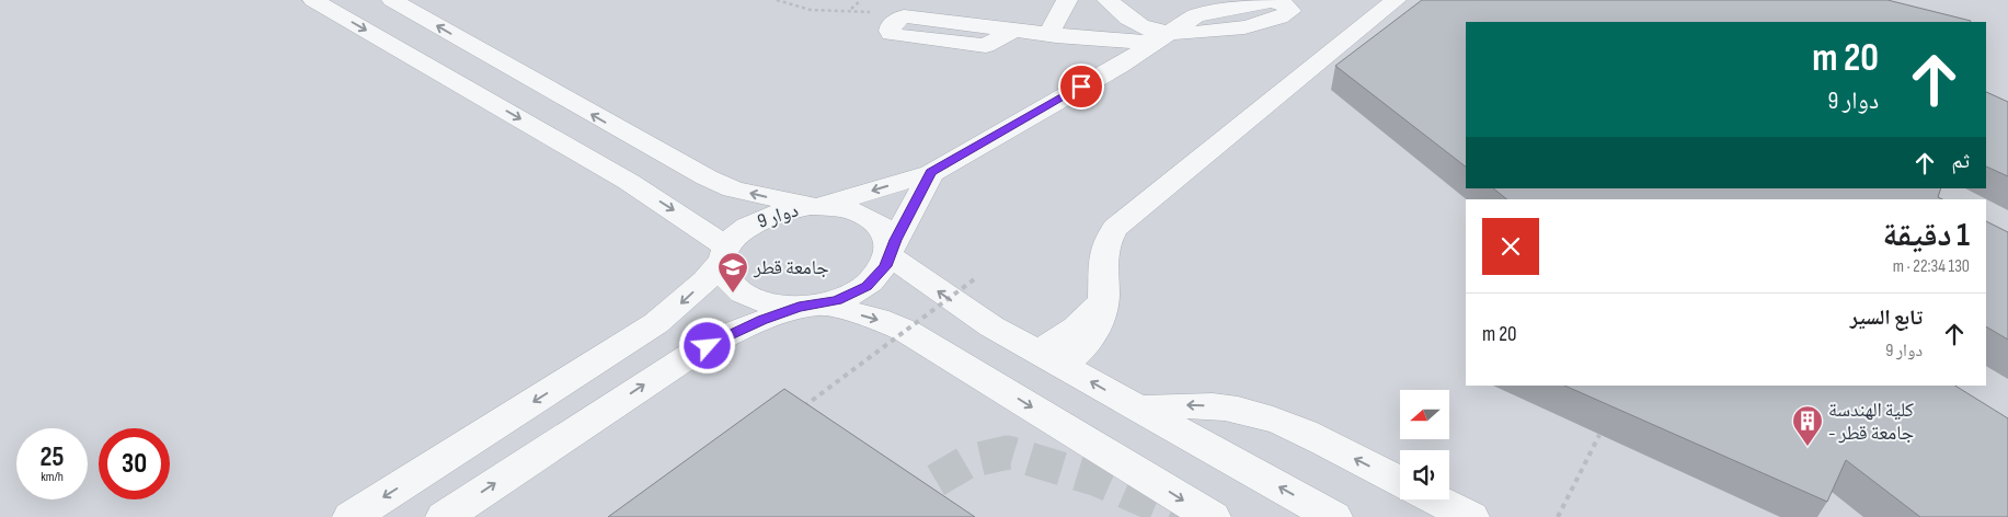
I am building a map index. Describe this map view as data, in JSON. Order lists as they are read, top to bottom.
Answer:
{
  "streets": {
    "street": ["دوار 9"]
  },
  "places": {
    "school or university": ["جامعة قطر"],
    "building": ["كلية الهندسة - جامعة قطر"]
  },
  "north": "left",
  "page": {
    "turn": ["20 m", "دوار 9"],
    "then": "ثم",
    "heading": ["1 دقيقة", "130 m · 22:34"],
    "list": [
      {
        "name": "تابع السير",
        "note": "دوار 9",
        "value": "20 m"
      }
    ],
    "speed": "25 km/h",
    "limit": "30"
  }
}
